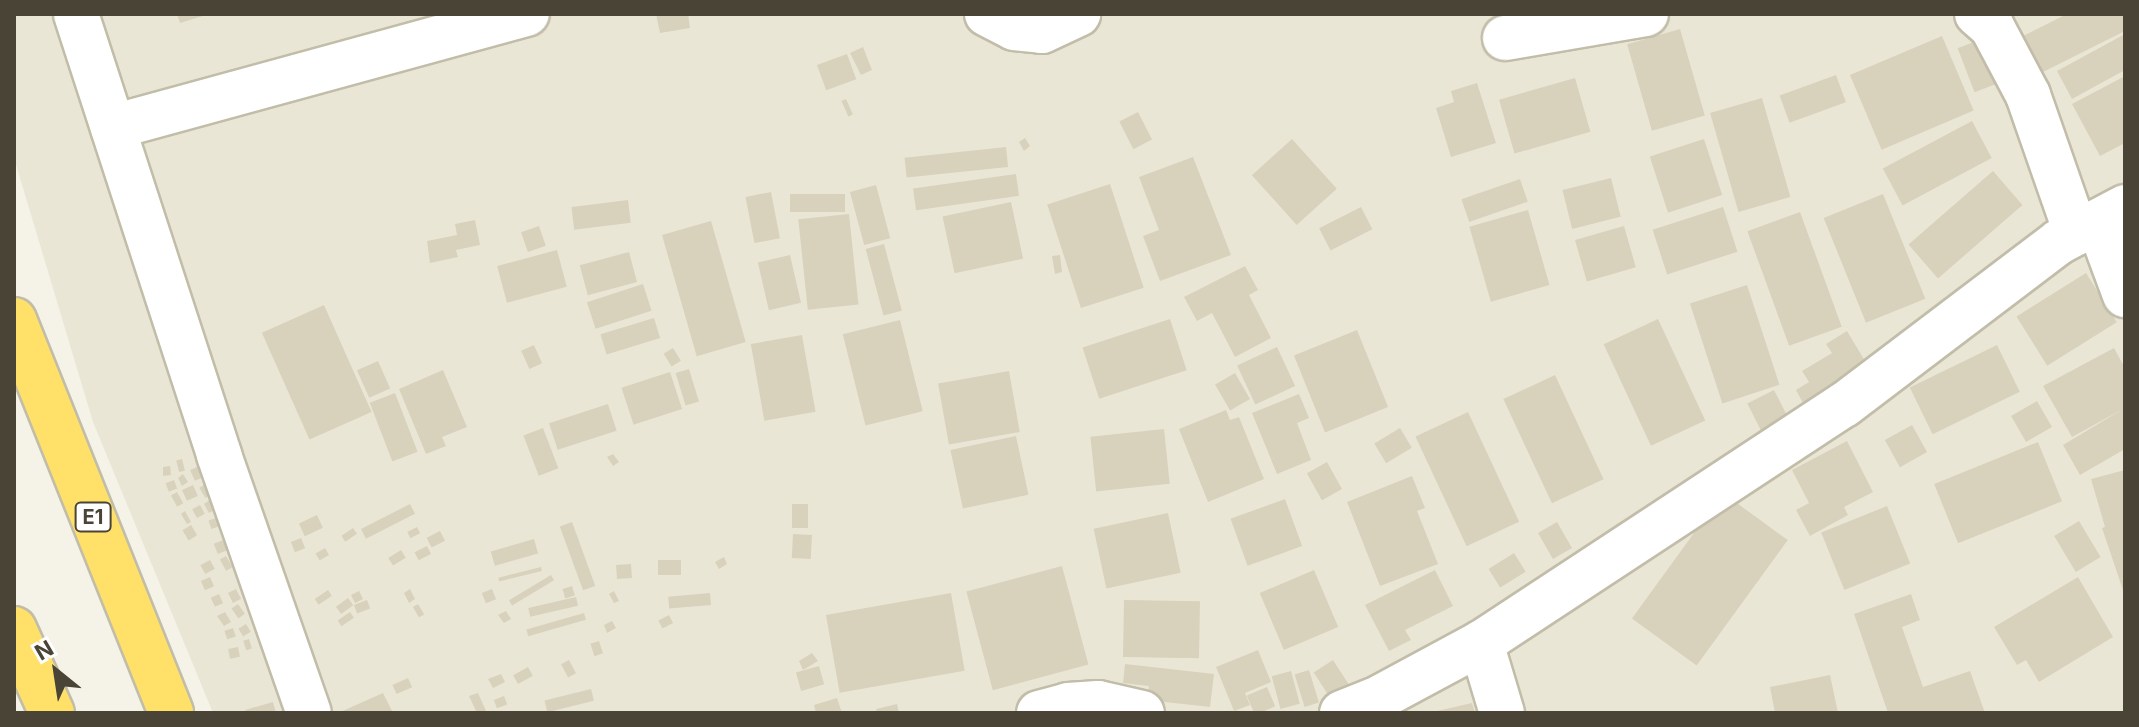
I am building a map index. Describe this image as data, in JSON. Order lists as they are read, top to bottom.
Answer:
{
  "streets": {
    "highway": ["E1"]
  },
  "north": "top left"
}
